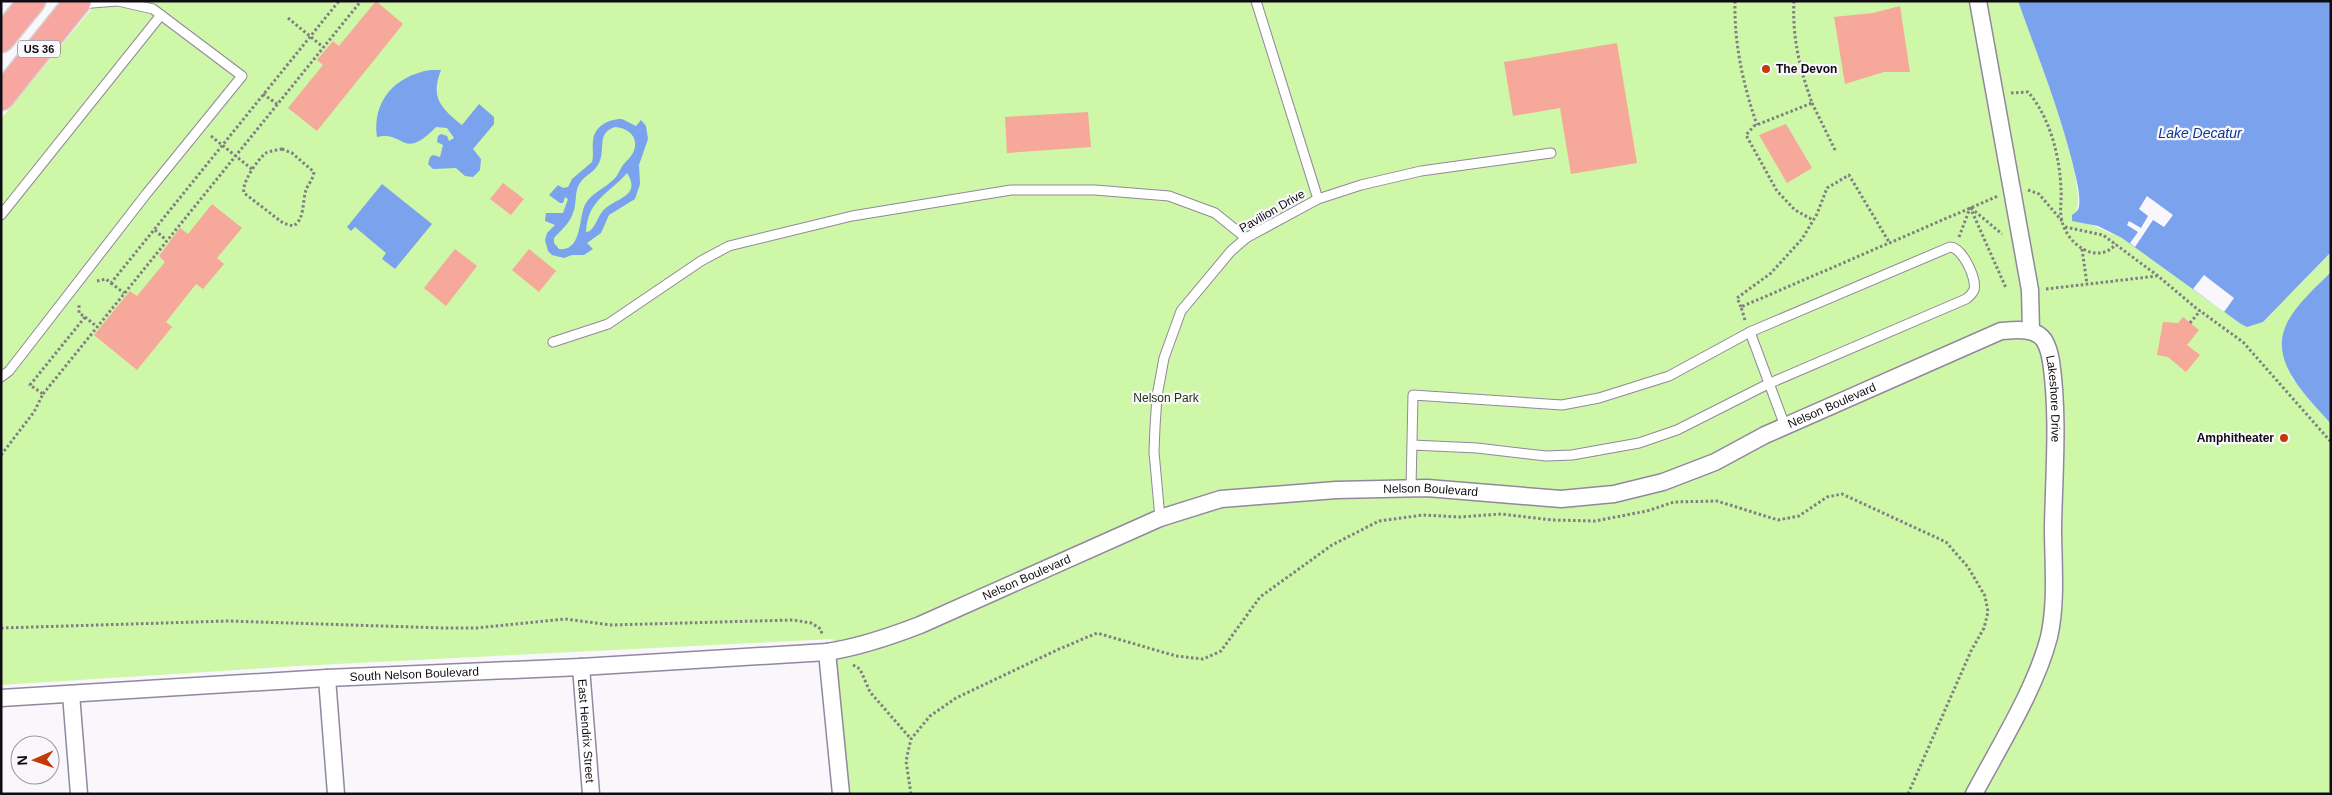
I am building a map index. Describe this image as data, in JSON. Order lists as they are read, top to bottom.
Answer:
{
  "streets": {
    "main road": ["US 36"],
    "street": [
      "Lakeshore Drive",
      "Nelson Boulevard",
      "South Nelson Boulevard",
      "East Hendrix Street"
    ],
    "lane": ["Pavilion Drive"]
  },
  "crossings": [
    ["Pavilion Drive", "Nelson Boulevard"],
    ["Lakeshore Drive", "Nelson Boulevard"],
    ["Nelson Boulevard", "South Nelson Boulevard"],
    ["South Nelson Boulevard", "East Hendrix Street"]
  ],
  "water": ["Lake Decatur"],
  "parks": ["Nelson Park"],
  "places": ["The Devon", "Amphitheater"],
  "north": "left"
}
